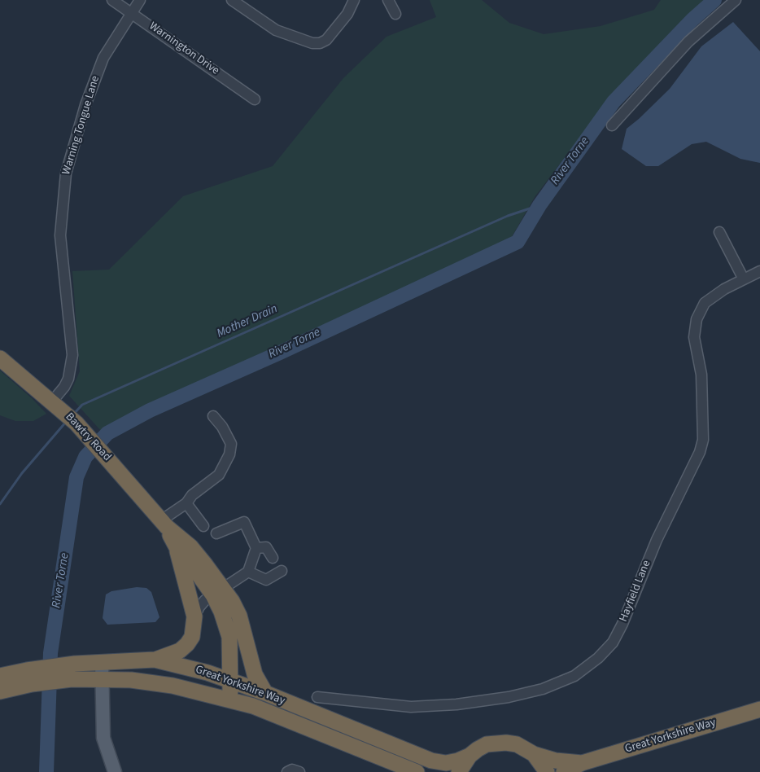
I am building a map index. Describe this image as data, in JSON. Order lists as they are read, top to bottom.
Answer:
{
  "streets": {
    "highway": ["Bawtry Road", "Great Yorkshire Way"],
    "street": ["Warnington Drive", "Warning Tongue Lane", "Hayfield Lane"]
  },
  "crossings": [
    ["Warnington Drive", "Warning Tongue Lane"],
    ["Warning Tongue Lane", "Bawtry Road"],
    ["Bawtry Road", "Great Yorkshire Way"]
  ],
  "water": ["River Torne", "Mother Drain"]
}
